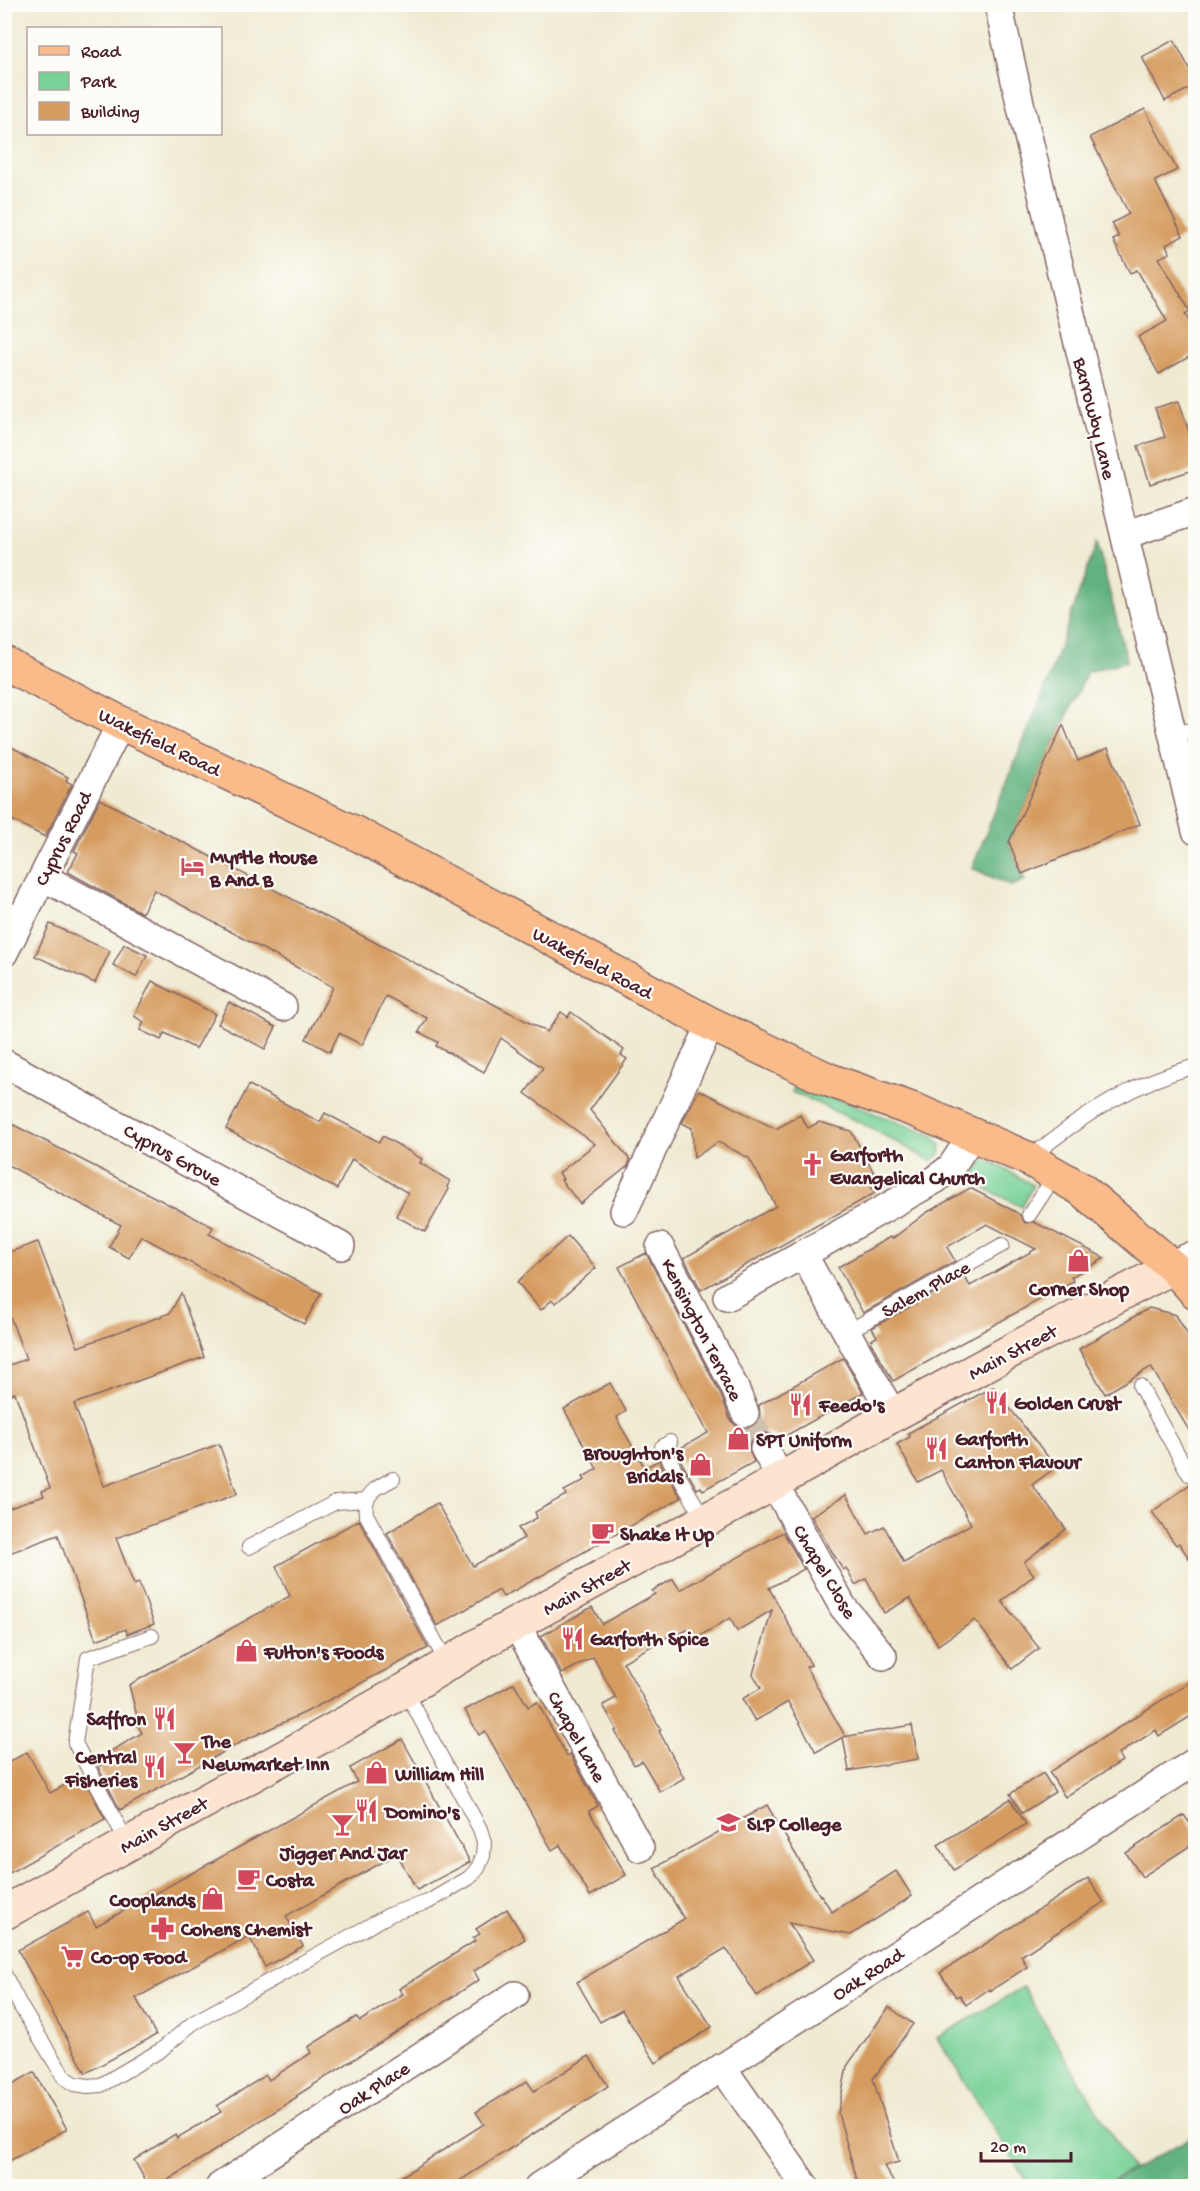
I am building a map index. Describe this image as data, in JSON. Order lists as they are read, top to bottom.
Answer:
{
  "streets": {
    "main road": ["Wakefield Road", "Main Street"],
    "street": [
      "Barrowby Lane",
      "Cyprus Road",
      "Cyprus Grove",
      "Kensington Terrace",
      "Chapel Close",
      "Chapel Lane",
      "Oak Road",
      "Oak Place"
    ],
    "lane": ["Salem Place"]
  },
  "crossings": [
    ["Wakefield Road", "Cyprus Road"],
    ["Wakefield Road", "Main Street"],
    ["Main Street", "Chapel Close"],
    ["Main Street", "Chapel Lane"]
  ],
  "places": {
    "hotel": ["Myrtle House B And B"],
    "church": ["Garforth Evangelical Church"],
    "shop": [
      "Corner Shop",
      "SPT Uniform",
      "Broughton's Bridals",
      "Fulton's Foods",
      "William Hill",
      "Cooplands"
    ],
    "restaurant": [
      "Golden Crust",
      "Feedo's",
      "Garforth Canton Flavour",
      "Garforth Spice",
      "Saffron",
      "Central Fisheries",
      "Domino's"
    ],
    "cafe": ["Shake It Up", "Costa"],
    "bar": ["The Newmarket Inn", "Jigger And Jar"],
    "school or university": ["SLP College"],
    "pharmacy": ["Cohens Chemist"],
    "supermarket": ["Co-op Food"]
  },
  "legend": ["Road", "Park", "Building"],
  "scale_bar": "20 m"
}
